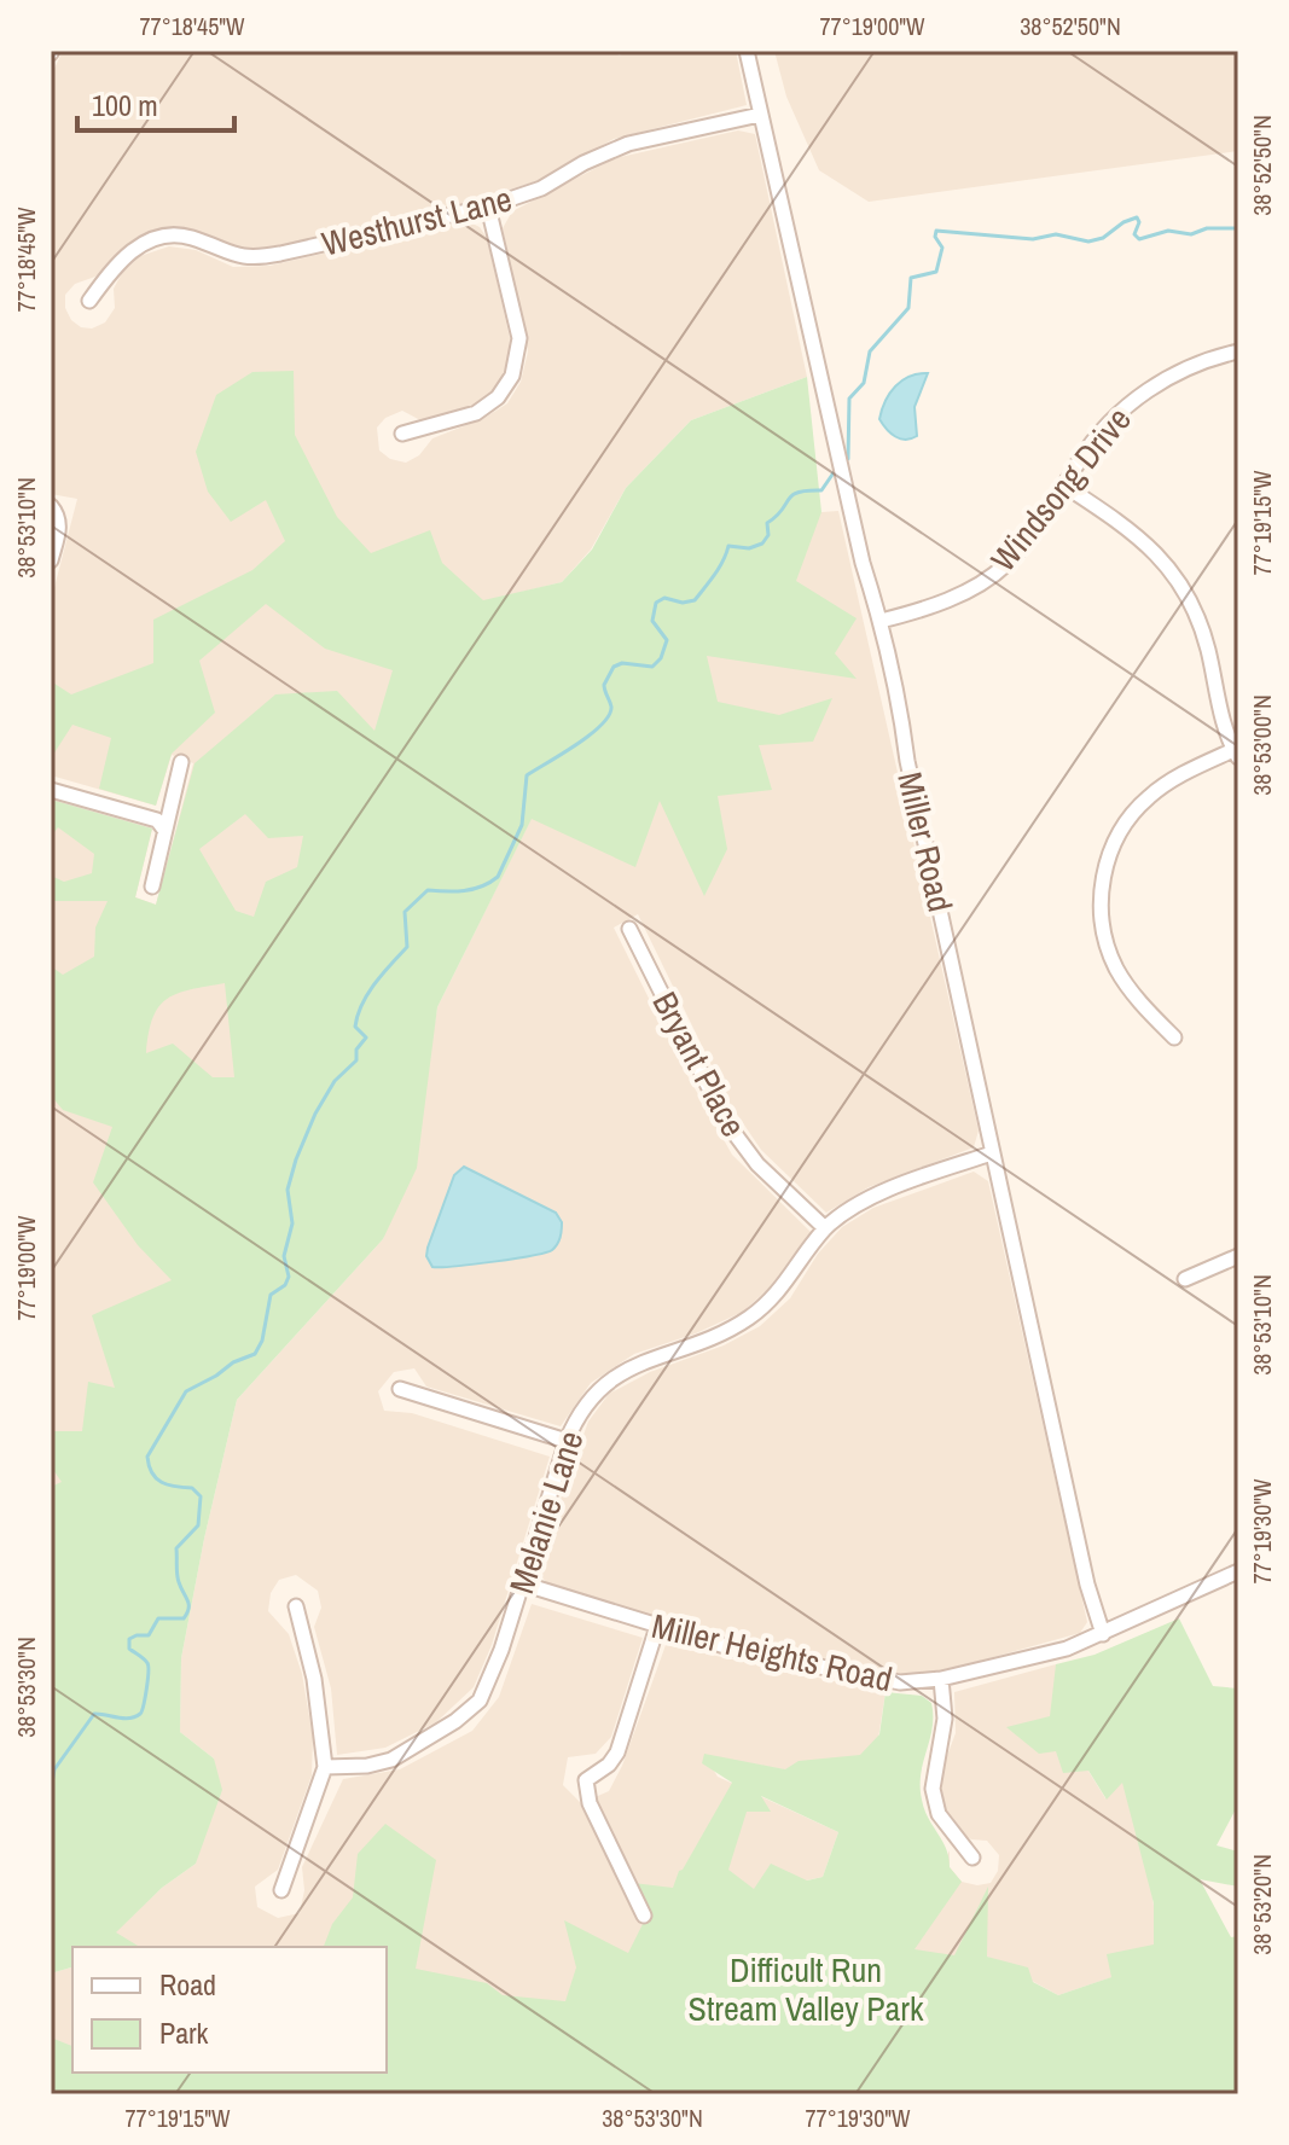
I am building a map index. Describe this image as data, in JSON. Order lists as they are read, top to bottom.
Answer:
{
  "streets": {
    "street": [
      "Westhurst Lane",
      "Windsong Drive",
      "Miller Road",
      "Bryant Place",
      "Melanie Lane",
      "Miller Heights Road"
    ]
  },
  "crossings": [
    ["Westhurst Lane", "Miller Road"],
    ["Windsong Drive", "Miller Road"],
    ["Miller Road", "Melanie Lane"],
    ["Miller Road", "Miller Heights Road"],
    ["Bryant Place", "Melanie Lane"],
    ["Melanie Lane", "Miller Heights Road"]
  ],
  "parks": ["Difficult Run Stream Valley Park"],
  "legend": ["Road", "Park"],
  "scale_bar": "100 m",
  "coordinates": [
    "77°18'45\"W",
    "77°19'00\"W",
    "38°52'50\"N",
    "77°19'15\"W",
    "38°53'10\"N",
    "38°53'00\"N",
    "77°19'30\"W",
    "38°53'30\"N",
    "38°53'20\"N"
  ]
}
